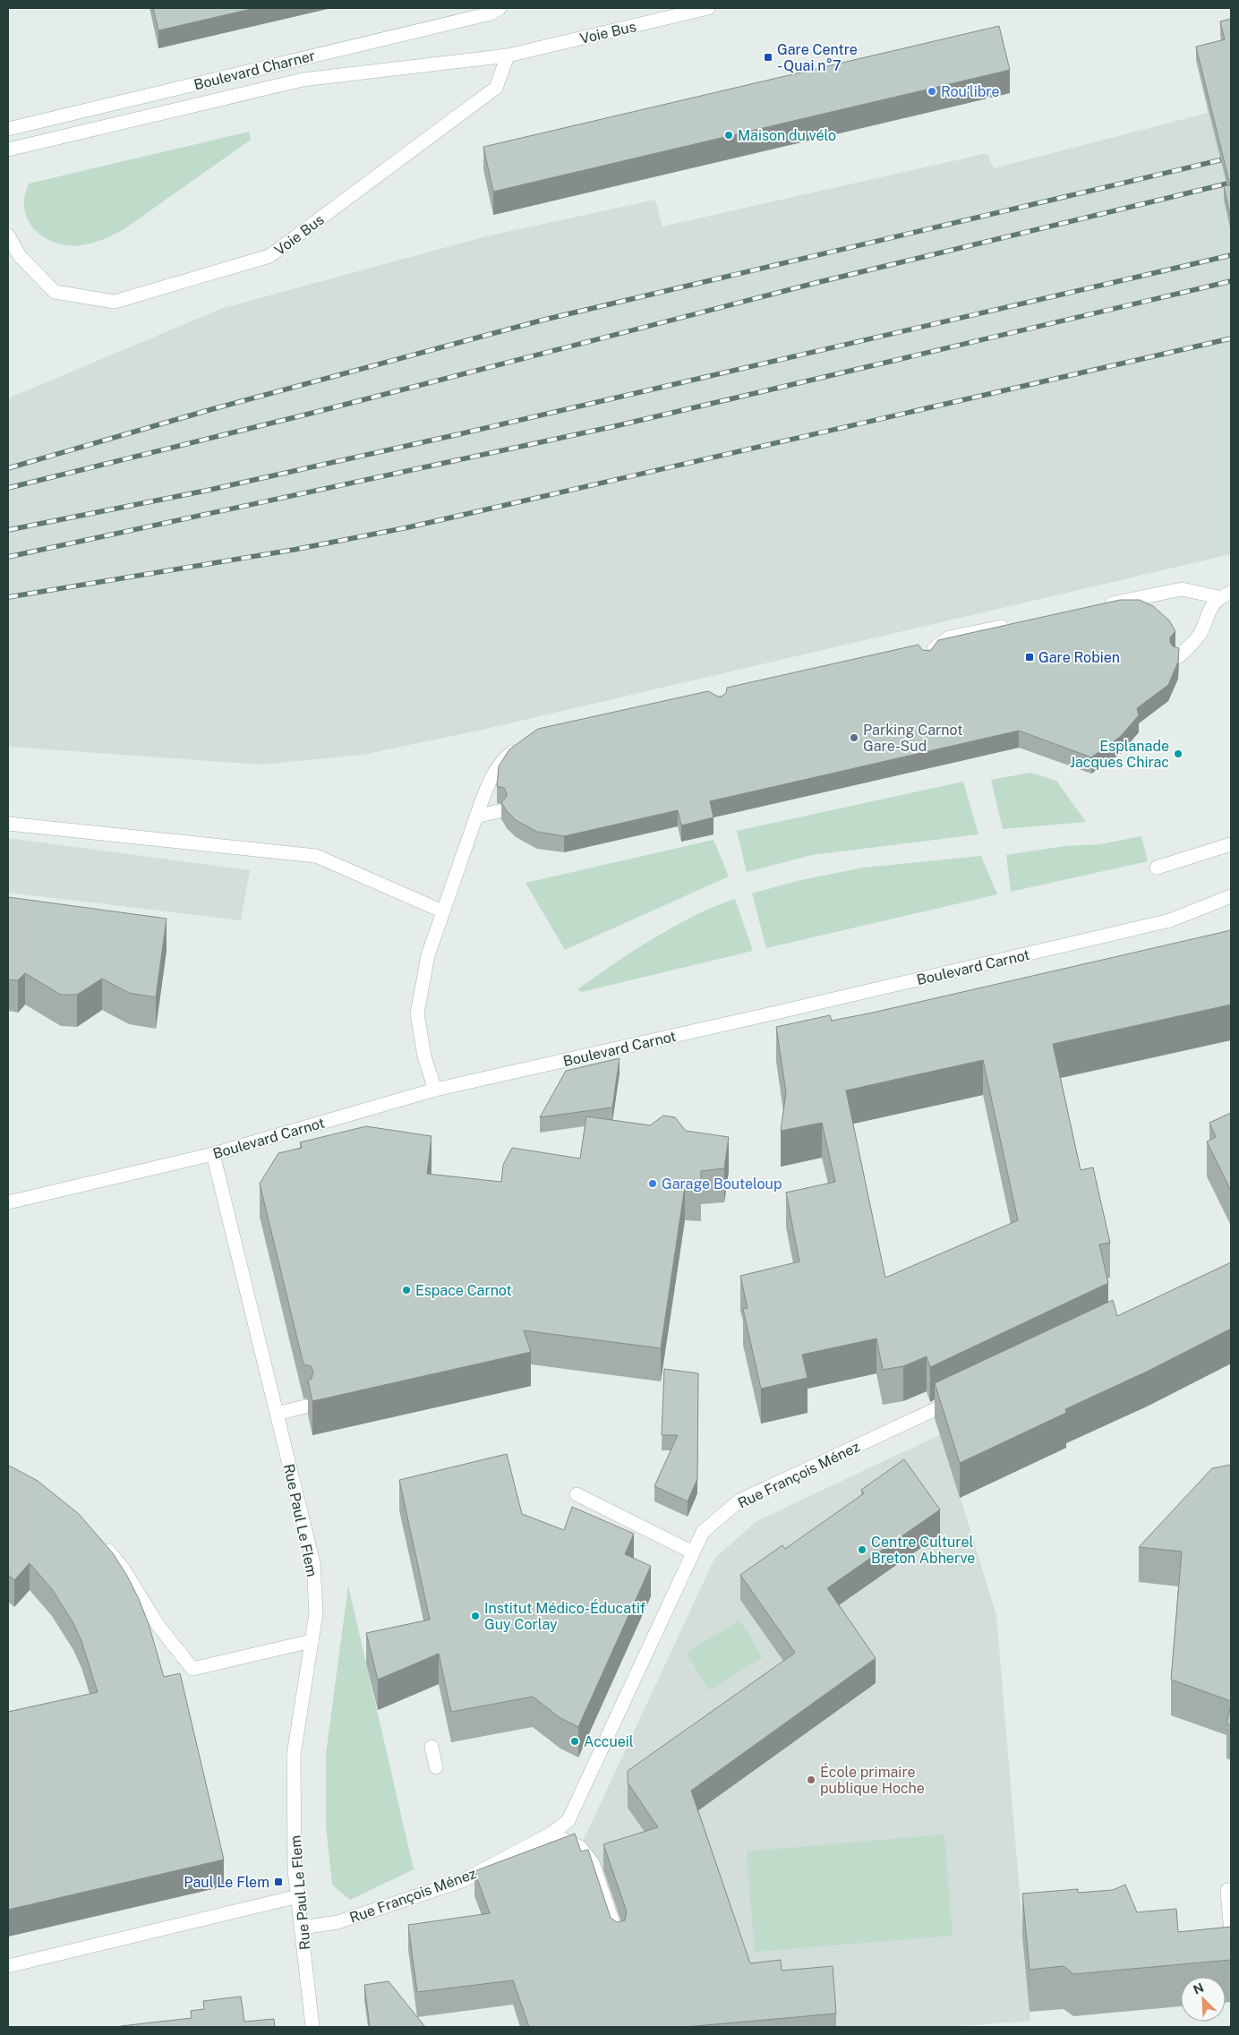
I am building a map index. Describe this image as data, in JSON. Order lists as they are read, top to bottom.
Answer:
{
  "streets": {
    "street": [
      "Voie Bus",
      "Boulevard Charner",
      "Boulevard Carnot",
      "Rue François Ménez",
      "Rue Paul Le Flem"
    ]
  },
  "crossings": [
    ["Boulevard Carnot", "Rue Paul Le Flem"],
    ["Rue François Ménez", "Rue Paul Le Flem"]
  ],
  "places": {
    "transit": ["Gare Centre - Quai n°7", "Gare Robien", "Paul Le Flem"],
    "other": [
      "Rou'libre",
      "Maison du vélo",
      "Parking Carnot Gare-Sud",
      "Esplanade Jacques Chirac",
      "Garage Bouteloup",
      "Espace Carnot",
      "Centre Culturel Breton Abherve",
      "Institut Médico-Éducatif Guy Corlay",
      "Accueil",
      "École primaire publique Hoche"
    ]
  },
  "north": "top left"
}
